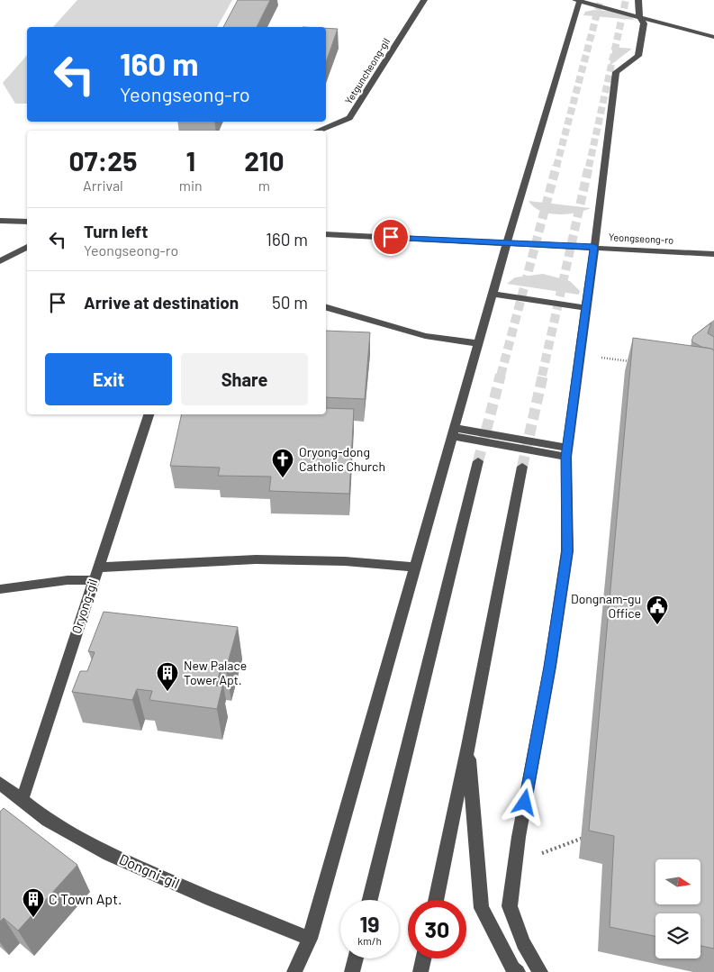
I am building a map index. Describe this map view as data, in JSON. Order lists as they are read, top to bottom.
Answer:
{
  "streets": {
    "street": [
      "Yetguncheong-gil",
      "Yeongseong-ro",
      "Oryong-gil",
      "Dongni-gil"
    ]
  },
  "crossings": [
    ["Oryong-gil", "Dongni-gil"]
  ],
  "places": {
    "church": ["Oryong-dong Catholic Church"],
    "public building": ["Dongnam-gu Office"],
    "building": ["New Palace Tower Apt.", "C Town Apt."]
  },
  "north": "right",
  "page": {
    "turn": ["160 m", "Yeongseong-ro"],
    "eta": [
      "07:25",
      "Arrival",
      "1",
      "min",
      "210",
      "m"
    ],
    "list": [
      {
        "name": "Turn left",
        "note": "Yeongseong-ro",
        "value": "160 m"
      },
      {
        "name": "Arrive at destination",
        "value": "50 m"
      }
    ],
    "buttons": ["Exit", "Share"],
    "speed": "19 km/h",
    "limit": "30"
  }
}
